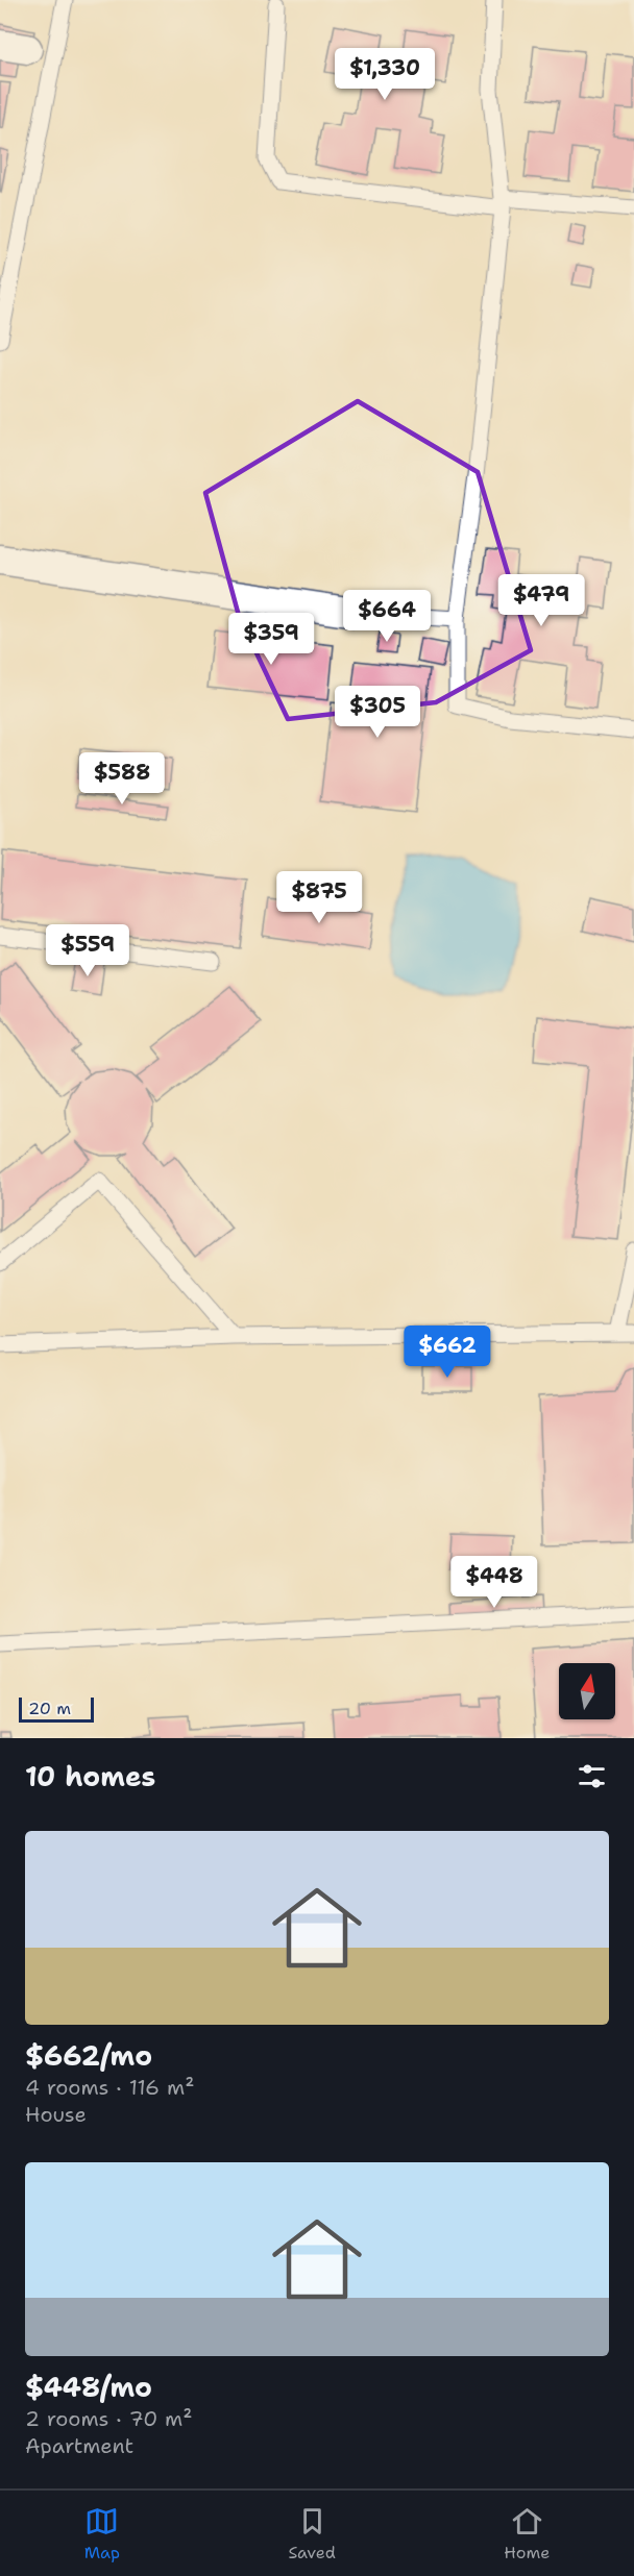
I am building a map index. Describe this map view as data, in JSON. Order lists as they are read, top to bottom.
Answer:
{
  "scale_bar": "20 m",
  "north": "top",
  "page": {
    "price": [
      "$1,330",
      "$479",
      "$664",
      "$359",
      "$305",
      "$588",
      "$875",
      "$559",
      "$662",
      "$448"
    ],
    "scale": "20 m",
    "heading": "10 homes",
    "list": [
      {
        "name": "$662/mo",
        "note": "4 rooms · 116 m² · House"
      },
      {
        "name": "$448/mo",
        "note": "2 rooms · 70 m² · Apartment"
      }
    ],
    "tabs": ["Map", "Saved", "Home"]
  }
}
